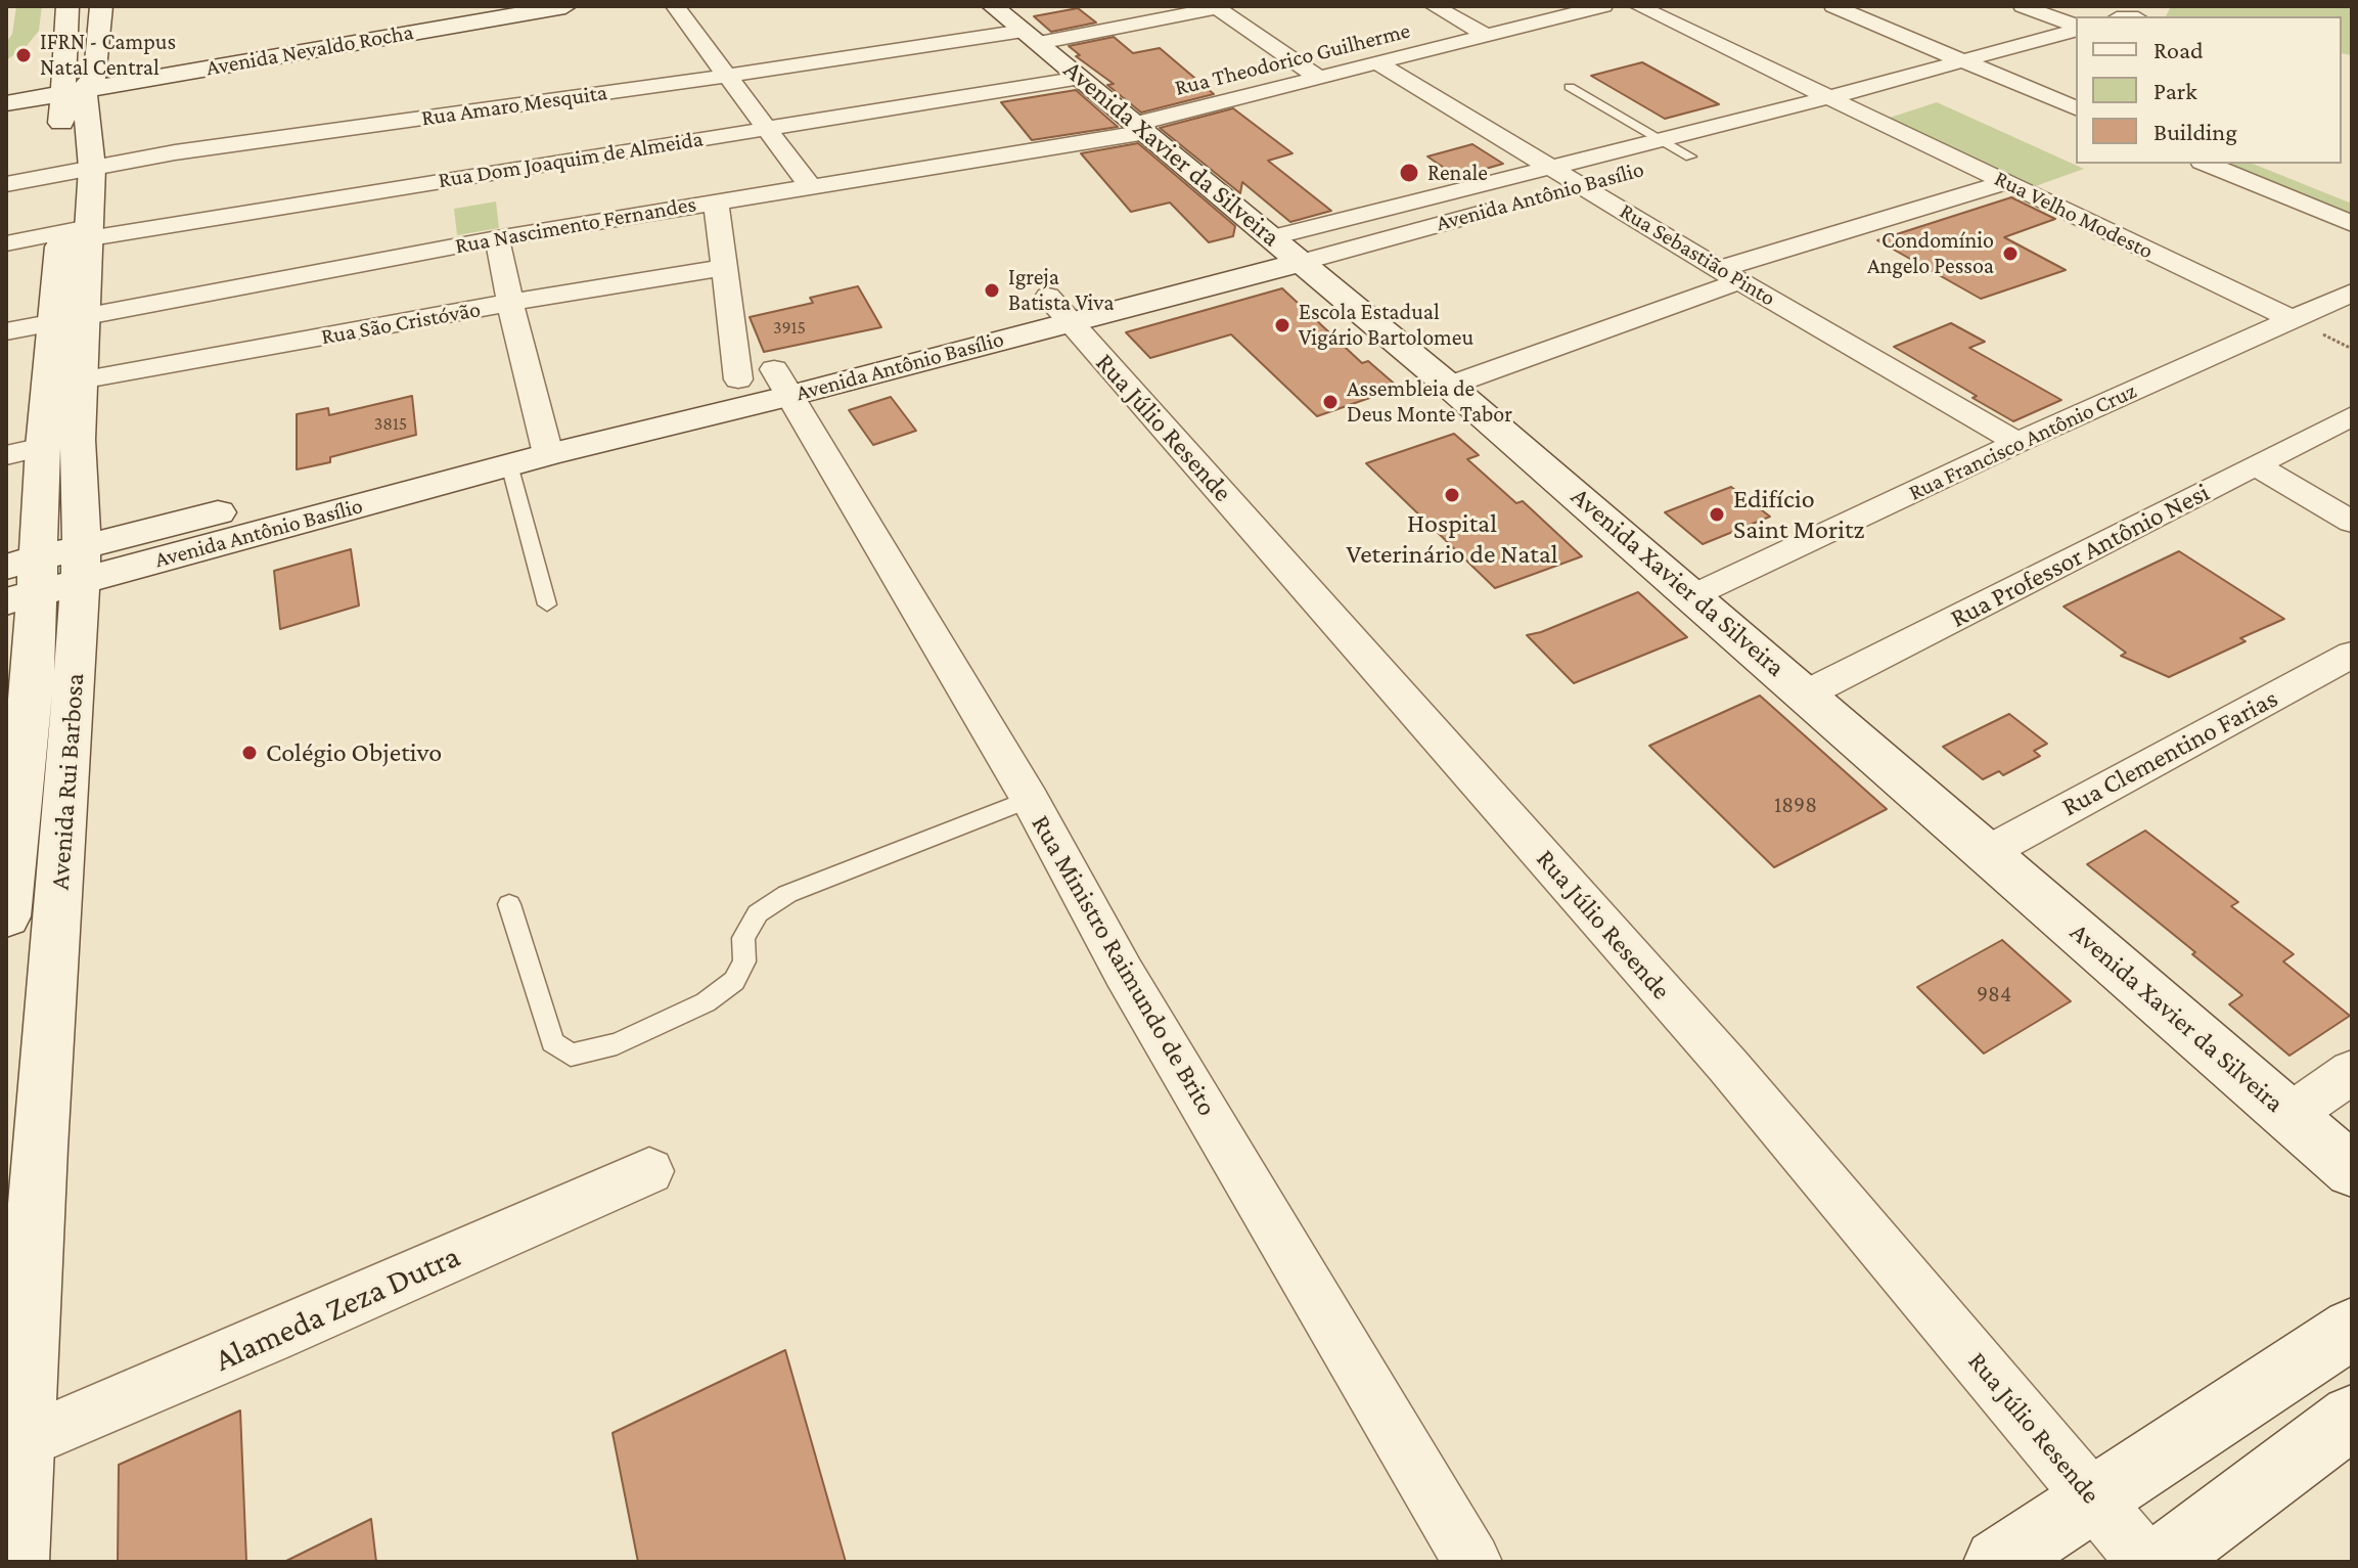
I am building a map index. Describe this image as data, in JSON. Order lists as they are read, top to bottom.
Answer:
{
  "streets": {
    "main road": [
      "Avenida Nevaldo Rocha",
      "Avenida Xavier da Silveira",
      "Avenida Antônio Basílio",
      "Avenida Rui Barbosa"
    ],
    "street": [
      "Rua Theodorico Guilherme",
      "Rua Amaro Mesquita",
      "Rua Dom Joaquim de Almeida",
      "Rua Velho Modesto",
      "Rua Nascimento Fernandes",
      "Rua Sebastião Pinto",
      "Rua São Cristóvão",
      "Rua Júlio Resende",
      "Rua Francisco Antônio Cruz",
      "Rua Professor Antônio Nesi",
      "Rua Clementino Farias",
      "Rua Ministro Raimundo de Brito",
      "Alameda Zeza Dutra"
    ]
  },
  "crossings": [
    ["Avenida Nevaldo Rocha", "Avenida Rui Barbosa"],
    ["Rua Theodorico Guilherme", "Avenida Xavier da Silveira"],
    ["Rua Theodorico Guilherme", "Rua Nascimento Fernandes"],
    ["Rua Theodorico Guilherme", "Rua Sebastião Pinto"],
    ["Rua Amaro Mesquita", "Avenida Xavier da Silveira"],
    ["Rua Amaro Mesquita", "Avenida Rui Barbosa"],
    ["Avenida Xavier da Silveira", "Rua Dom Joaquim de Almeida"],
    ["Avenida Xavier da Silveira", "Avenida Antônio Basílio"],
    ["Avenida Xavier da Silveira", "Rua Nascimento Fernandes"],
    ["Avenida Xavier da Silveira", "Rua Francisco Antônio Cruz"],
    ["Avenida Xavier da Silveira", "Rua Professor Antônio Nesi"],
    ["Avenida Xavier da Silveira", "Rua Clementino Farias"],
    ["Rua Dom Joaquim de Almeida", "Avenida Rui Barbosa"],
    ["Avenida Antônio Basílio", "Rua Velho Modesto"],
    ["Avenida Antônio Basílio", "Rua Sebastião Pinto"],
    ["Avenida Antônio Basílio", "Rua Júlio Resende"],
    ["Avenida Antônio Basílio", "Avenida Rui Barbosa"],
    ["Avenida Antônio Basílio", "Rua Ministro Raimundo de Brito"],
    ["Rua Velho Modesto", "Rua Francisco Antônio Cruz"],
    ["Rua Nascimento Fernandes", "Avenida Rui Barbosa"],
    ["Rua Sebastião Pinto", "Rua Francisco Antônio Cruz"],
    ["Rua São Cristóvão", "Avenida Rui Barbosa"],
    ["Avenida Rui Barbosa", "Alameda Zeza Dutra"]
  ],
  "places": [
    "IFRN - Campus Natal Central",
    "Renale",
    "Condomínio Angelo Pessoa",
    "Igreja Batista Viva",
    "Escola Estadual Vigário Bartolomeu",
    "Assembleia de Deus Monte Tabor",
    "Hospital Veterinário de Natal",
    "Edifício Saint Moritz",
    "Colégio Objetivo"
  ],
  "house_numbers": [
    "3915",
    "3815",
    "1898",
    "984"
  ],
  "legend": ["Road", "Park", "Building"]
}
